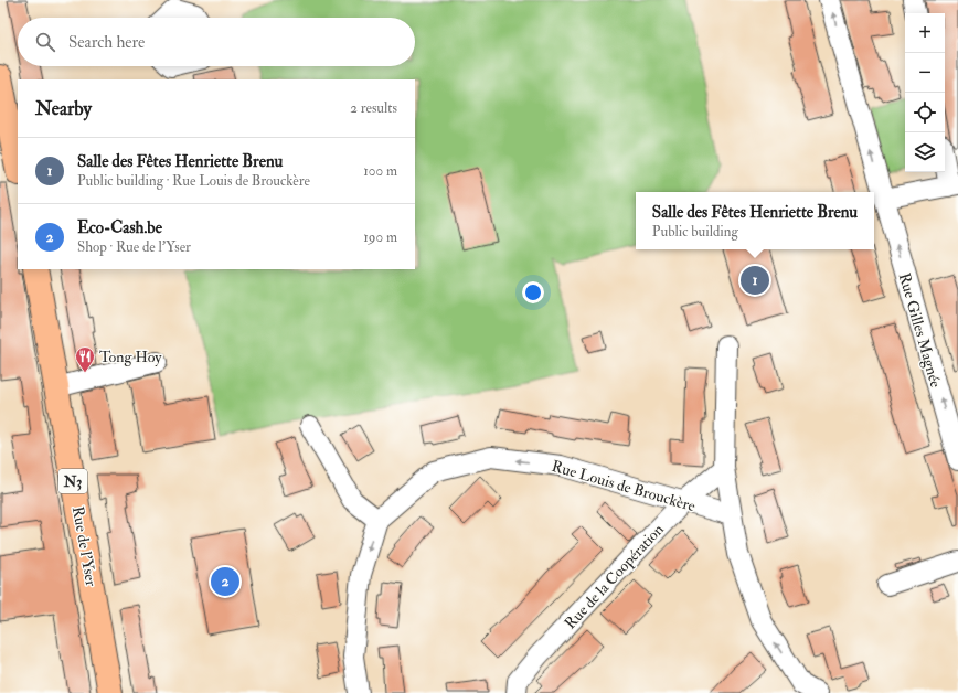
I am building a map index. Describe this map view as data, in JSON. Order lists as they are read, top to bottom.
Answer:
{
  "streets": {
    "main road": ["N3", "Rue de l'Yser"],
    "street": ["Rue Gilles Magnée", "Rue Louis de Brouckère", "Rue de la Coopération"]
  },
  "crossings": [
    ["Rue Louis de Brouckère", "Rue de la Coopération"]
  ],
  "one_way": ["Rue Gilles Magnée", "Rue Louis de Brouckère"],
  "places": {
    "restaurant": ["Tong Hoy"]
  },
  "page": {
    "map_buttons": ["+", "−"],
    "search": "Search here",
    "heading": ["Nearby", "2 results"],
    "list": [
      {
        "mark": "1",
        "name": "Salle des Fêtes Henriette Brenu",
        "note": "Public building · Rue Louis de Brouckère",
        "value": "100 m"
      },
      {
        "mark": "2",
        "name": "Eco-Cash.be",
        "note": "Shop · Rue de l'Yser",
        "value": "190 m"
      }
    ],
    "popup": ["Salle des Fêtes Henriette Brenu", "Public building"],
    "pins": ["1", "2"]
  }
}
